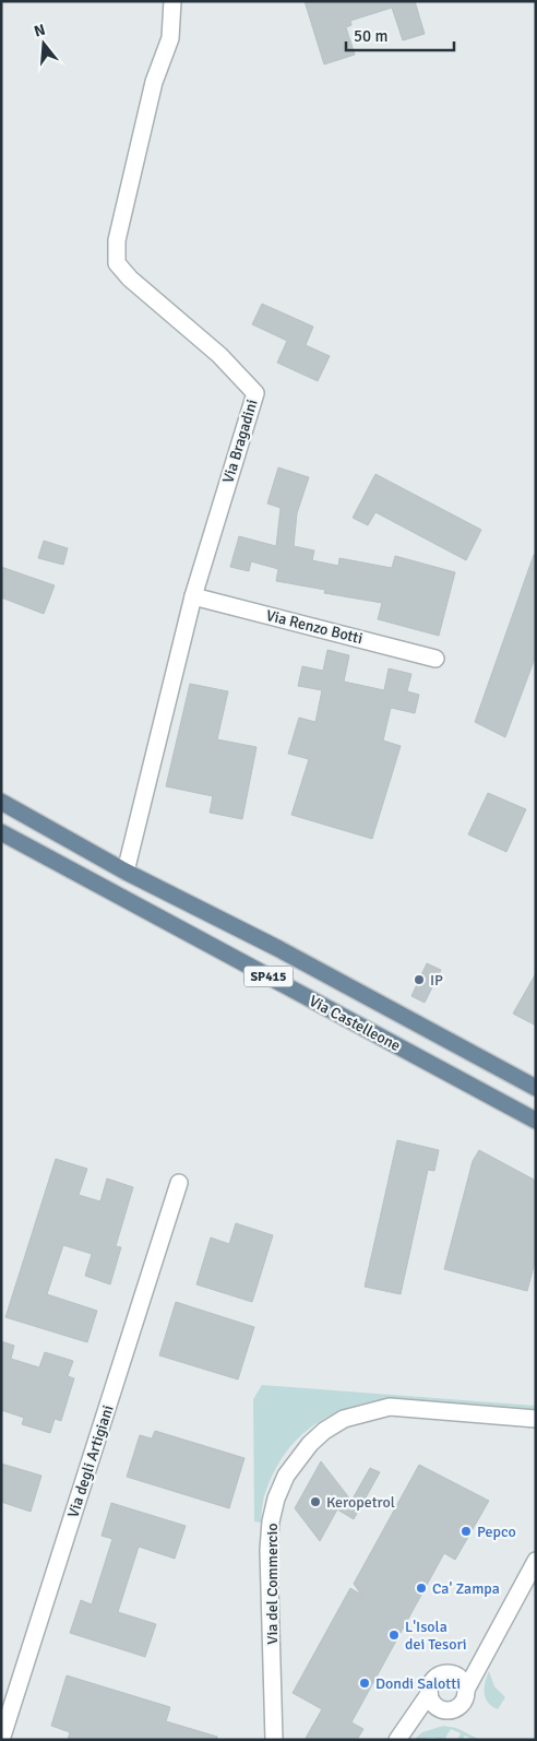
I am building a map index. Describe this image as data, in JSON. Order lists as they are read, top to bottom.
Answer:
{
  "streets": {
    "main road": ["SP415", "Via Castelleone"],
    "street": [
      "Via Bragadini",
      "Via Renzo Botti",
      "Via degli Artigiani",
      "Via del Commercio"
    ]
  },
  "crossings": [
    ["Via Bragadini", "Via Renzo Botti"],
    ["Via Bragadini", "Via Castelleone"]
  ],
  "places": [
    "IP",
    "Keropetrol",
    "Pepco",
    "Ca' Zampa",
    "L'Isola dei Tesori",
    "Dondi Salotti"
  ],
  "scale_bar": "50 m",
  "north": "top"
}
